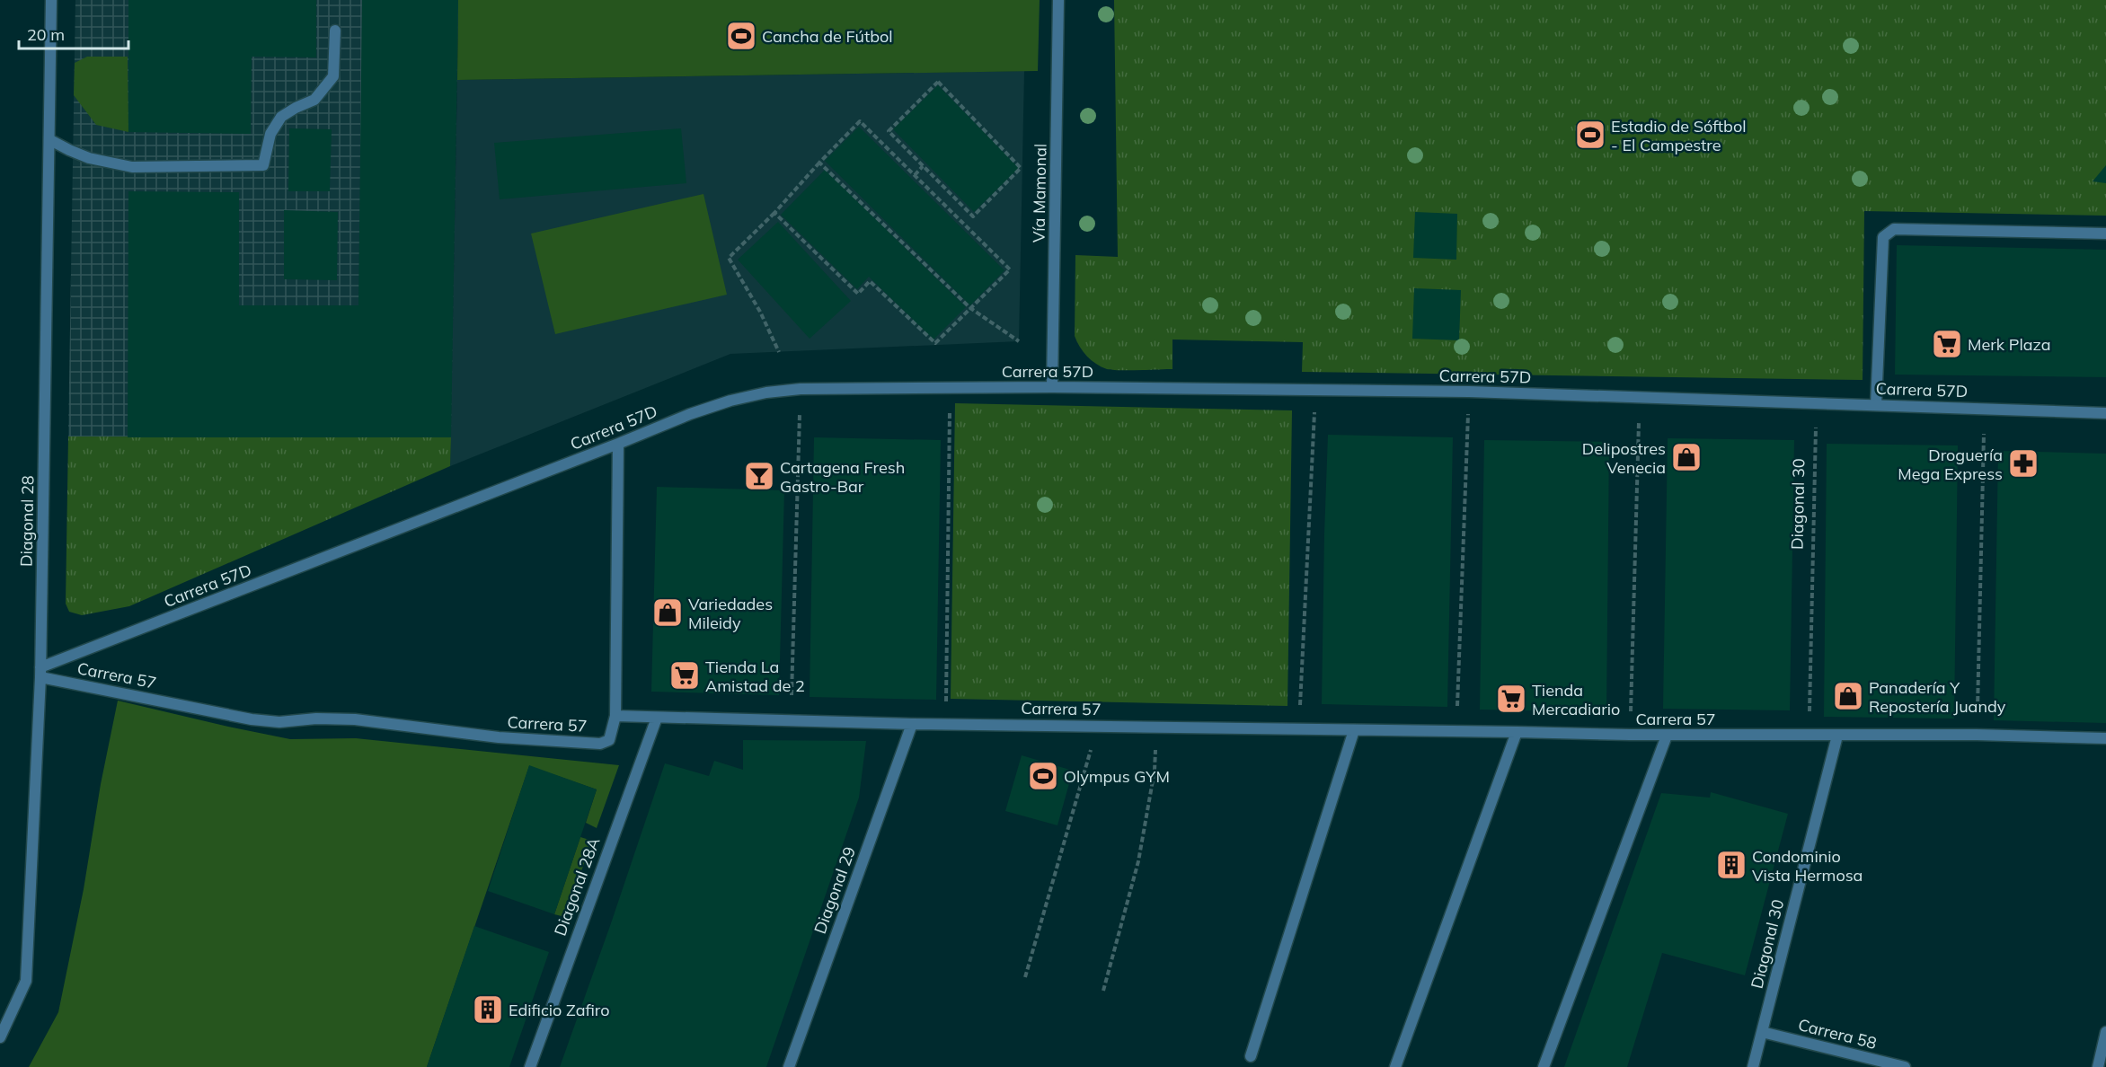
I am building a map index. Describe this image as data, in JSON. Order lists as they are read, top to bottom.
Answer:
{
  "streets": {
    "street": [
      "Vía Mamonal",
      "Carrera 57D",
      "Diagonal 30",
      "Diagonal 28",
      "Carrera 57",
      "Diagonal 28A",
      "Diagonal 29",
      "Carrera 58"
    ]
  },
  "crossings": [
    ["Vía Mamonal", "Carrera 57D"],
    ["Carrera 57D", "Diagonal 30"],
    ["Carrera 57D", "Diagonal 28"],
    ["Carrera 57D", "Carrera 57"],
    ["Diagonal 30", "Carrera 57"],
    ["Diagonal 30", "Carrera 58"],
    ["Diagonal 28", "Carrera 57"],
    ["Carrera 57", "Diagonal 28A"],
    ["Carrera 57", "Diagonal 29"]
  ],
  "places": {
    "sports": ["Cancha de Fútbol", "Estadio de Sóftbol - El Campestre", "Olympus GYM"],
    "supermarket": ["Merk Plaza", "Tienda La Amistad de 2", "Tienda Mercadiario"],
    "shop": ["Delipostres Venecia", "Variedades Mileidy", "Panadería Y Repostería Juandy"],
    "pharmacy": ["Droguería Mega Express"],
    "bar": ["Cartagena Fresh Gastro-Bar"],
    "building": ["Condominio Vista Hermosa", "Edificio Zafiro"]
  },
  "scale_bar": "20 m"
}
